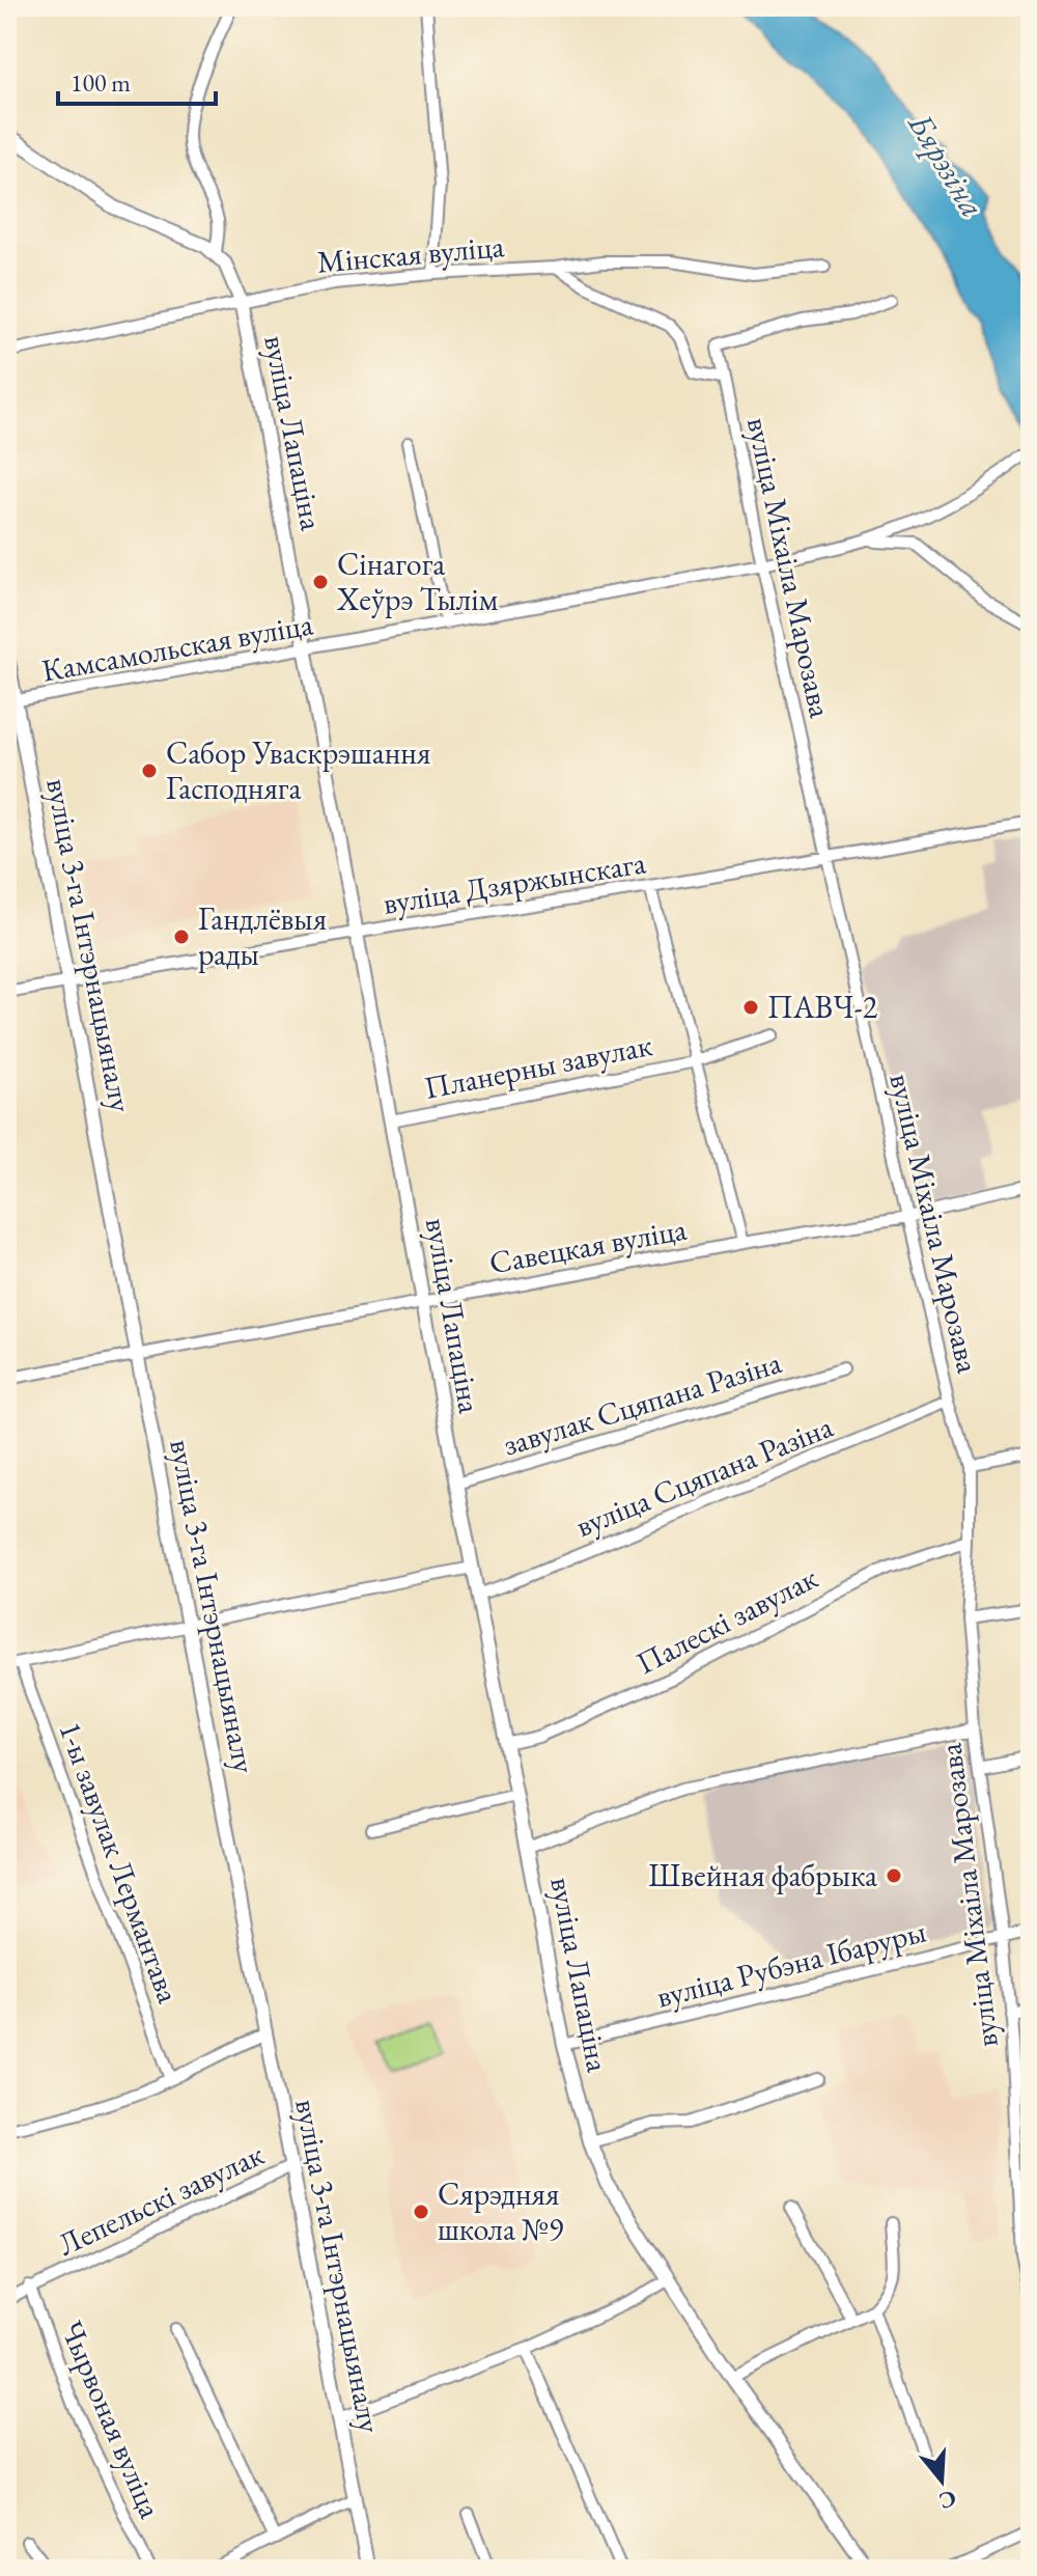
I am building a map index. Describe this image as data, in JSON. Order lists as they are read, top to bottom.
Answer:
{
  "streets": {
    "main road": ["вуліца Лапаціна", "вуліца 3-га Інтэрнацыяналу"],
    "street": [
      "Мінская вуліца",
      "вуліца Міхаіла Марозава",
      "Камсамольская вуліца",
      "вуліца Дзяржынскага",
      "Планерны завулак",
      "Савецкая вуліца",
      "завулак Сцяпана Разіна",
      "вуліца Сцяпана Разіна",
      "Палескі завулак",
      "1-ы завулак Лермантава",
      "вуліца Рубэна Ібаруры",
      "Лепельскі завулак",
      "Чырвоная вуліца"
    ]
  },
  "crossings": [
    ["Мінская вуліца", "вуліца Лапаціна"],
    ["вуліца Лапаціна", "Камсамольская вуліца"],
    ["вуліца Лапаціна", "вуліца Дзяржынскага"],
    ["вуліца Лапаціна", "Планерны завулак"],
    ["вуліца Лапаціна", "Савецкая вуліца"],
    ["вуліца Лапаціна", "завулак Сцяпана Разіна"],
    ["вуліца Лапаціна", "вуліца Сцяпана Разіна"],
    ["вуліца Лапаціна", "Палескі завулак"],
    ["вуліца Лапаціна", "вуліца Рубэна Ібаруры"],
    ["вуліца Міхаіла Марозава", "Камсамольская вуліца"],
    ["вуліца Міхаіла Марозава", "вуліца Дзяржынскага"],
    ["вуліца Міхаіла Марозава", "Савецкая вуліца"],
    ["вуліца Міхаіла Марозава", "вуліца Сцяпана Разіна"],
    ["вуліца Міхаіла Марозава", "Палескі завулак"],
    ["вуліца Міхаіла Марозава", "вуліца Рубэна Ібаруры"],
    ["Камсамольская вуліца", "вуліца 3-га Інтэрнацыяналу"],
    ["вуліца Дзяржынскага", "вуліца 3-га Інтэрнацыяналу"],
    ["вуліца Дзяржынскага", "Планерны завулак"],
    ["вуліца 3-га Інтэрнацыяналу", "Савецкая вуліца"],
    ["вуліца 3-га Інтэрнацыяналу", "Лепельскі завулак"],
    ["Планерны завулак", "Савецкая вуліца"],
    ["Лепельскі завулак", "Чырвоная вуліца"]
  ],
  "water": ["Бярэзіна"],
  "places": [
    "Сінагога Хеўрэ Тылім",
    "Сабор Уваскрэшання Гасподняга",
    "Гандлёвыя рады",
    "ПАВЧ-2",
    "Швейная фабрыка",
    "Сярэдняя школа №9"
  ],
  "scale_bar": "100 m",
  "north": "bottom"
}
